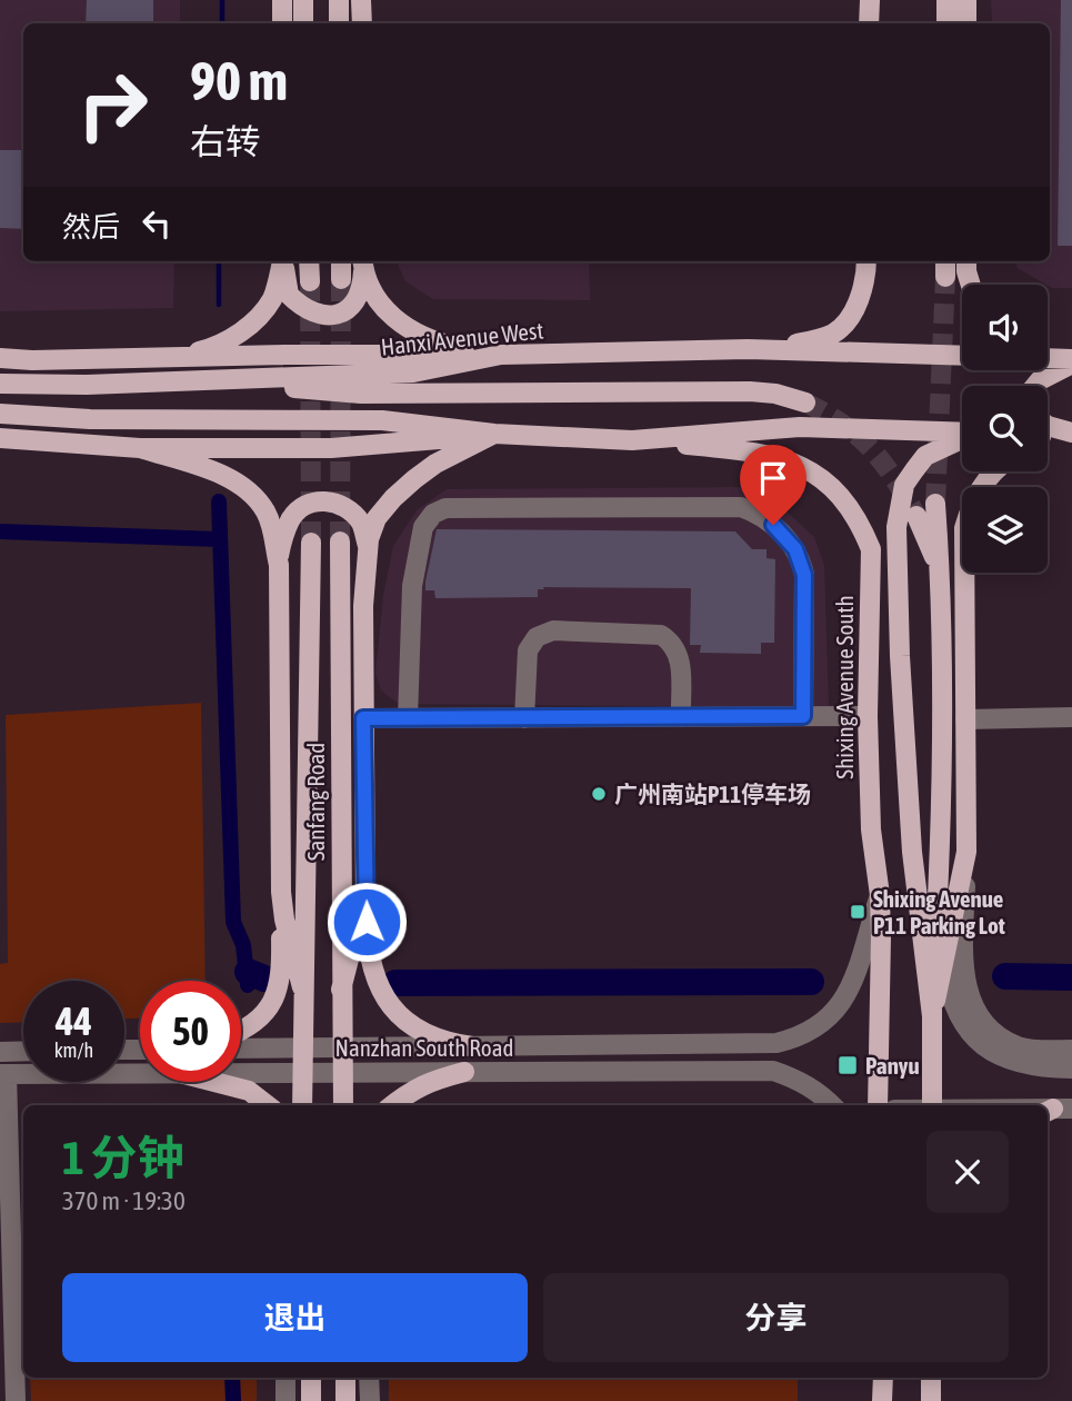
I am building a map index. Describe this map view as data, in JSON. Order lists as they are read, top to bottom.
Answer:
{
  "streets": {
    "main road": ["Hanxi Avenue West", "Shixing Avenue South", "Sanfang Road"],
    "street": ["Nanzhan South Road"]
  },
  "crossings": [
    ["Shixing Avenue South", "Nanzhan South Road"],
    ["Sanfang Road", "Nanzhan South Road"]
  ],
  "places": {
    "other": ["广州南站P11停车场"],
    "transit": ["Shixing Avenue P11 Parking Lot", "Panyu"]
  },
  "page": {
    "turn": ["90 m", "右转"],
    "then": "然后",
    "speed": "44 km/h",
    "limit": "50",
    "heading": ["1 分钟", "370 m · 19:30"],
    "buttons": ["退出", "分享"]
  }
}
